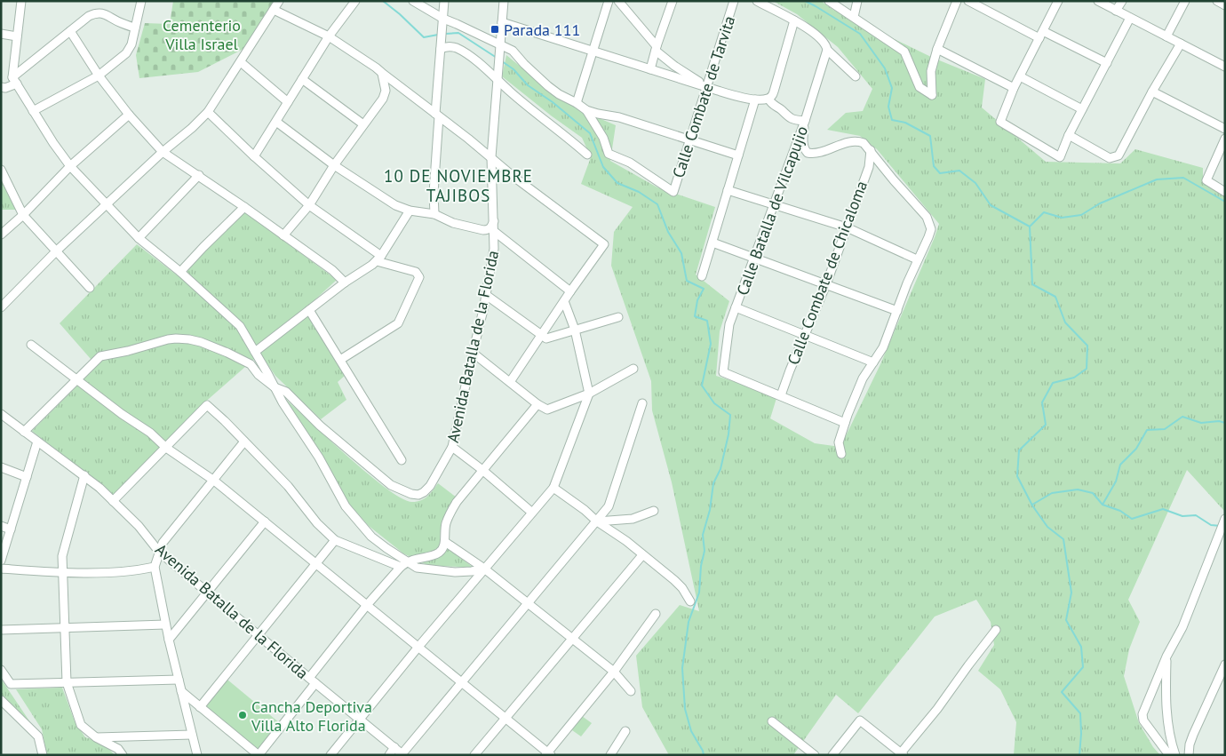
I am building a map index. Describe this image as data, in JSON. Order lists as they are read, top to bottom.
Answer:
{
  "streets": {
    "street": [
      "Calle Combate de Tarvita",
      "Calle Batalla de Vilcapujio",
      "Calle Combate de Chicaloma",
      "Avenida Batalla de la Florida"
    ]
  },
  "crossings": [
    ["Calle Batalla de Vilcapujio", "Calle Combate de Chicaloma"]
  ],
  "districts": ["10 DE NOVIEMBRE TAJIBOS"],
  "parks": ["Cementerio Villa Israel"],
  "places": {
    "transit": ["Parada 111"],
    "other": ["Cancha Deportiva Villa Alto Florida"]
  }
}
